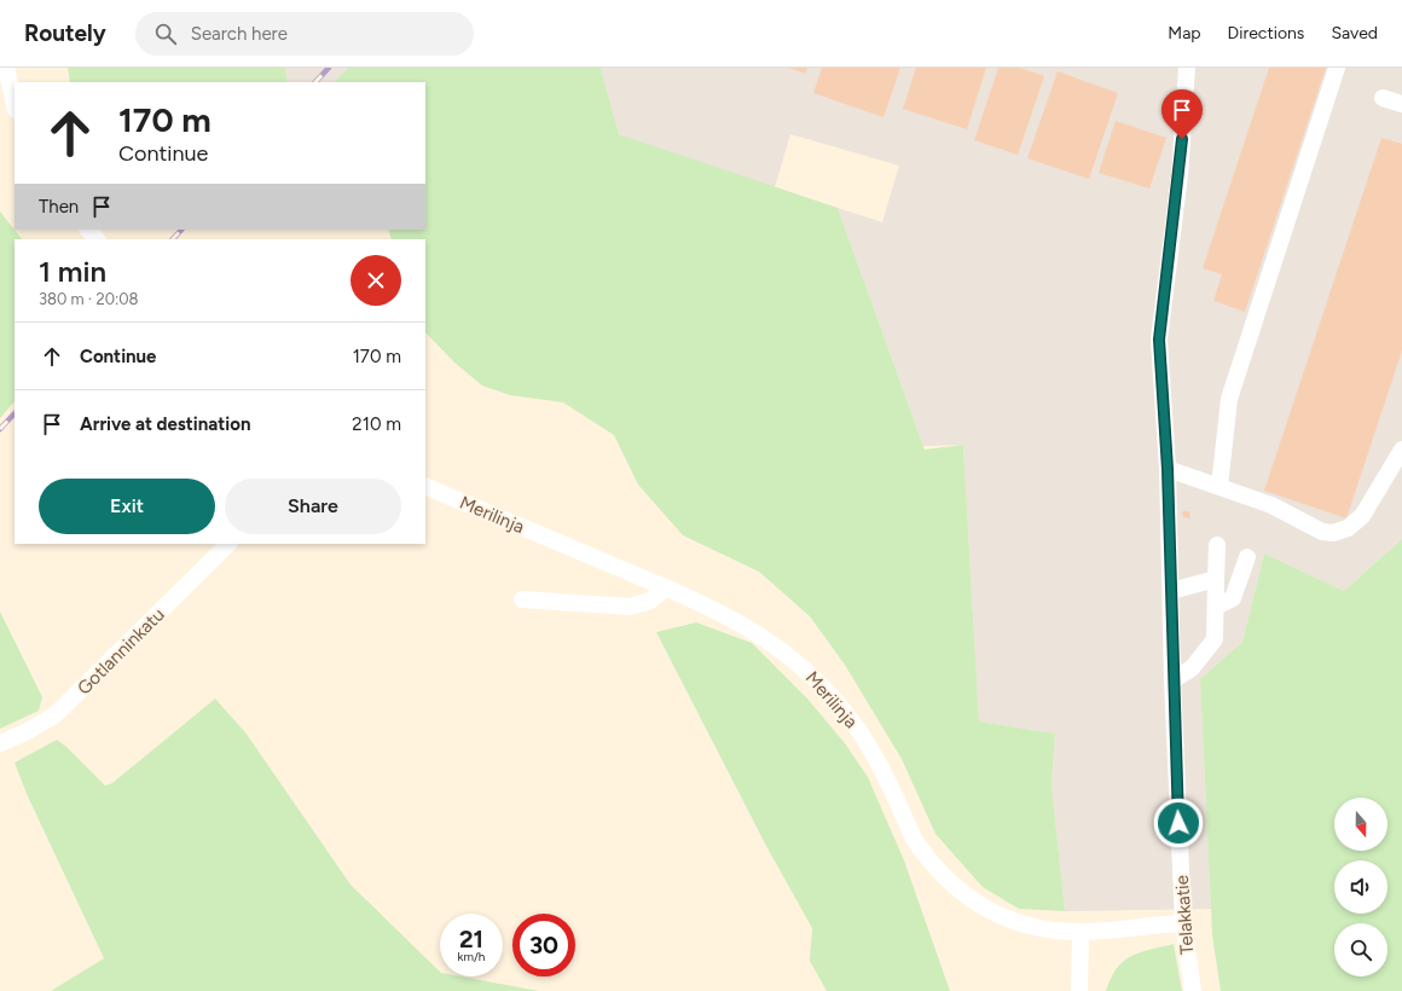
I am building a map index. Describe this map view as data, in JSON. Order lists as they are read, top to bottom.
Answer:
{
  "streets": {
    "street": ["Merilinja", "Gotlanninkatu", "Telakkatie"]
  },
  "crossings": [
    ["Merilinja", "Telakkatie"]
  ],
  "north": "bottom",
  "page": {
    "header": "Routely",
    "search": "Search here",
    "nav": ["Map", "Directions", "Saved"],
    "turn": ["170 m", "Continue"],
    "then": "Then",
    "heading": ["1 min", "380 m · 20:08"],
    "list": [
      {
        "name": "Continue",
        "value": "170 m"
      },
      {
        "name": "Arrive at destination",
        "value": "210 m"
      }
    ],
    "buttons": ["Exit", "Share"],
    "speed": "21 km/h",
    "limit": "30"
  }
}
